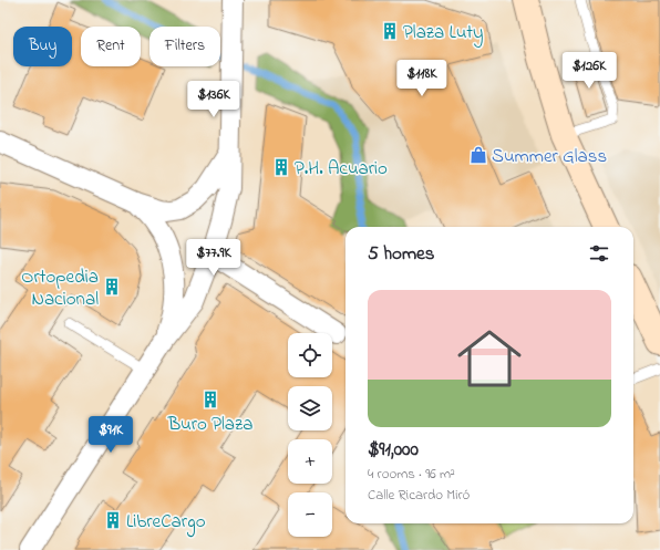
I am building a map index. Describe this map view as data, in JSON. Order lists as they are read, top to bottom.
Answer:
{
  "places": {
    "building": [
      "Plaza Luty",
      "P.H. Acuario",
      "Ortopedia Nacional",
      "Buro Plaza",
      "LibreCargo"
    ],
    "shop": ["Summer Glass"]
  },
  "page": {
    "chip": ["Buy", "Rent", "Filters"],
    "price": [
      "$126K",
      "$118K",
      "$136K",
      "$77.9K",
      "$91K"
    ],
    "heading": "5 homes",
    "list": [
      {
        "name": "$91,000",
        "note": "4 rooms · 96 m² · Calle Ricardo Miró"
      }
    ],
    "map_buttons": ["+", "−"]
  }
}
